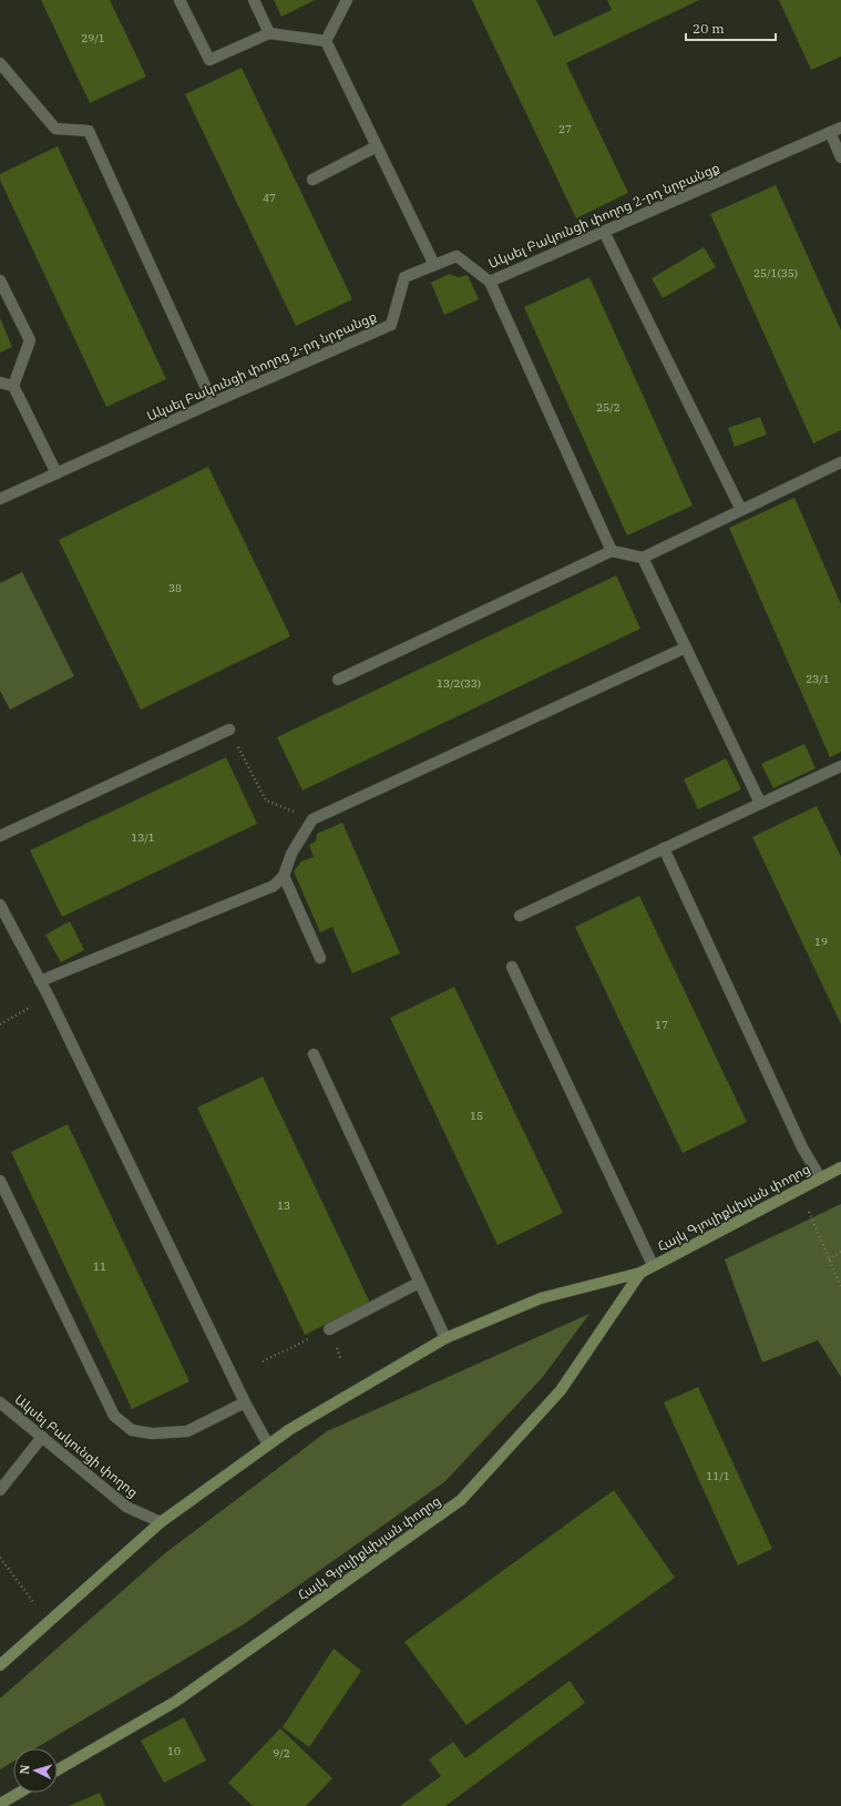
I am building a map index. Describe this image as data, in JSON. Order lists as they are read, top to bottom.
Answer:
{
  "streets": {
    "main road": ["Հայկ Գյուլիքևխյան փողոց"],
    "street": ["Ակսել Բակունցի փողոց 2-րդ նրբանցք", "Ակսել Բակունցի փողոց"]
  },
  "crossings": [
    ["Հայկ Գյուլիքևխյան փողոց", "Ակսել Բակունցի փողոց"]
  ],
  "house_numbers": [
    "29/1",
    "27",
    "47",
    "25/1(35)",
    "25/2",
    "38",
    "23/1",
    "13/2(33)",
    "13/1",
    "19",
    "17",
    "15",
    "13",
    "11",
    "11/1",
    "10",
    "9/2"
  ],
  "scale_bar": "20 m",
  "north": "left"
}
